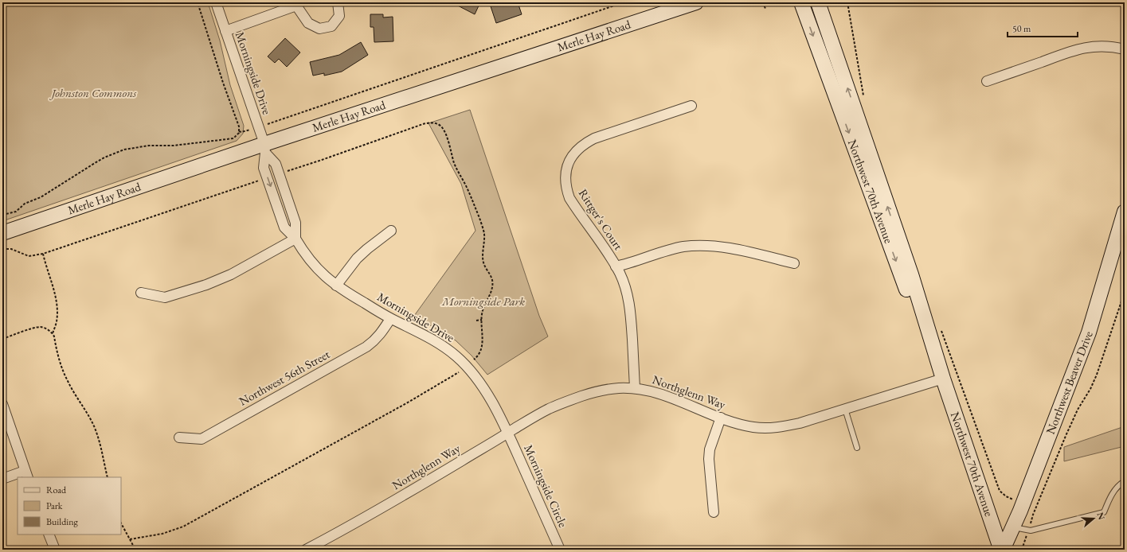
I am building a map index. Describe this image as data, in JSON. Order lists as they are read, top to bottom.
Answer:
{
  "streets": {
    "main road": ["Merle Hay Road", "Northwest 70th Avenue", "Northwest Beaver Drive"],
    "street": [
      "Morningside Drive",
      "Rittger's Court",
      "Northwest 56th Street",
      "Northglenn Way",
      "Morningside Circle"
    ]
  },
  "crossings": [
    ["Merle Hay Road", "Morningside Drive"],
    ["Morningside Drive", "Northwest 56th Street"],
    ["Morningside Drive", "Northglenn Way"],
    ["Morningside Drive", "Morningside Circle"],
    ["Northwest 70th Avenue", "Northwest Beaver Drive"],
    ["Northwest 70th Avenue", "Northglenn Way"],
    ["Rittger's Court", "Northglenn Way"],
    ["Northglenn Way", "Morningside Circle"]
  ],
  "parks": ["Johnston Commons", "Morningside Park"],
  "legend": ["Road", "Park", "Building"],
  "scale_bar": "50 m",
  "north": "right"
}
